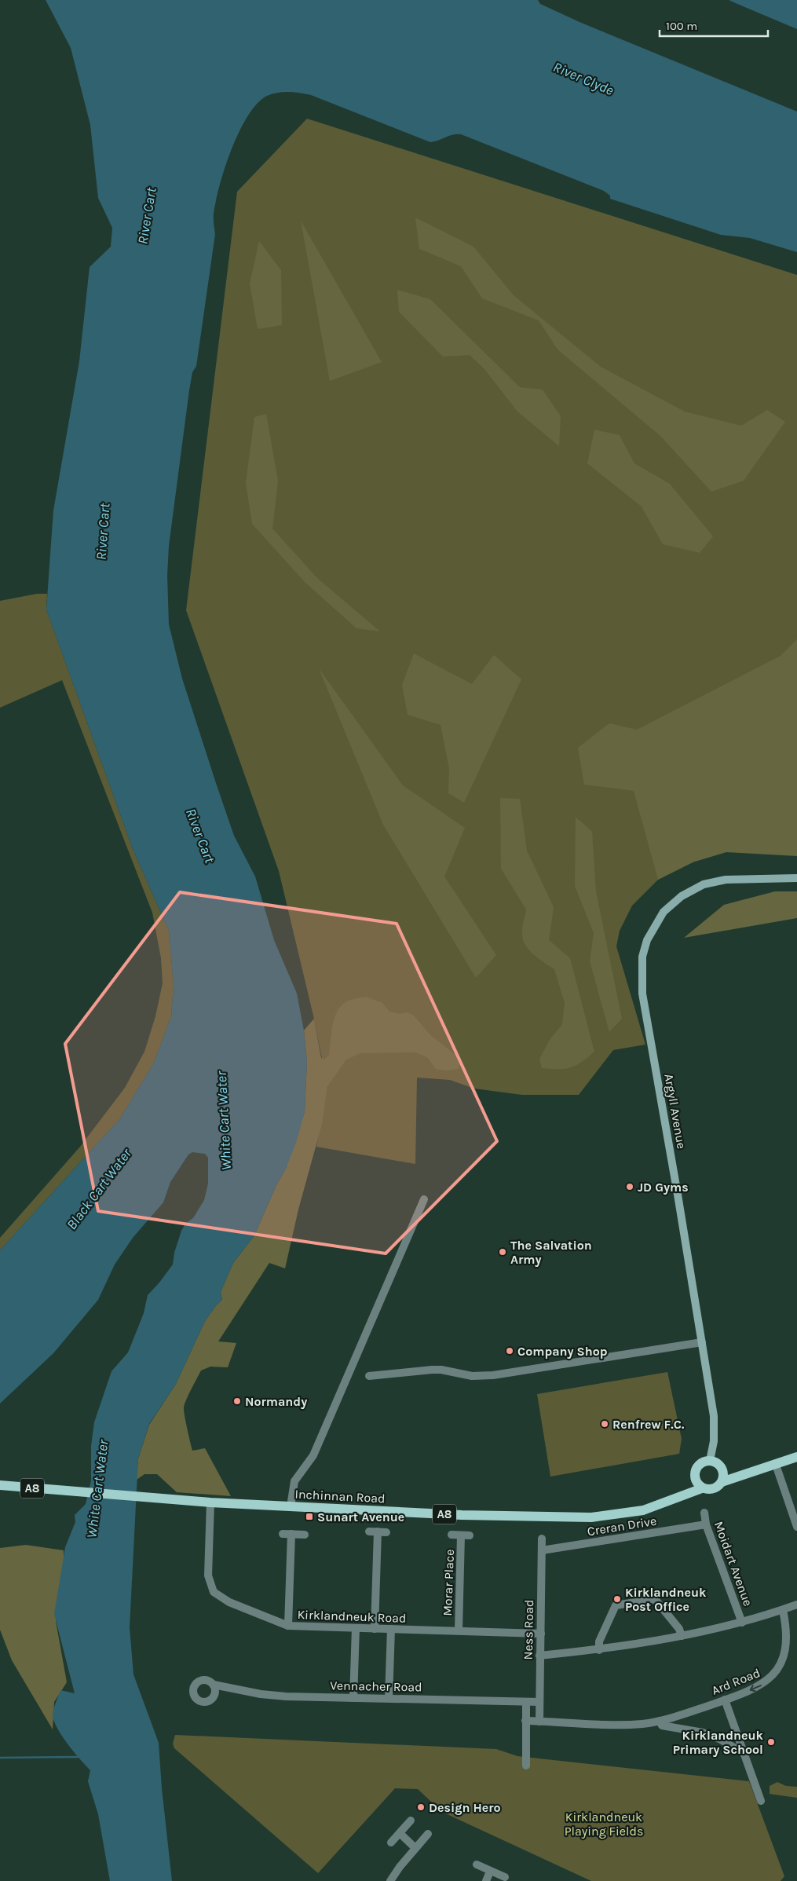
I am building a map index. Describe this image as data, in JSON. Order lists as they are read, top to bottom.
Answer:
{
  "streets": {
    "main road": ["A8", "Inchinnan Road"],
    "street": [
      "Argyll Avenue",
      "Creran Drive",
      "Moidart Avenue",
      "Morar Place",
      "Kirklandneuk Road",
      "Ness Road",
      "Ard Road",
      "Vennacher Road"
    ]
  },
  "crossings": [
    ["Argyll Avenue", "Inchinnan Road"],
    ["Inchinnan Road", "Kirklandneuk Road"],
    ["Creran Drive", "Moidart Avenue"],
    ["Creran Drive", "Ness Road"],
    ["Morar Place", "Kirklandneuk Road"],
    ["Kirklandneuk Road", "Ness Road"],
    ["Ness Road", "Ard Road"],
    ["Ness Road", "Vennacher Road"]
  ],
  "water": [
    "River Clyde",
    "River Cart",
    "White Cart Water",
    "Black Cart Water"
  ],
  "parks": ["Kirklandneuk Playing Fields"],
  "places": {
    "other": [
      "JD Gyms",
      "The Salvation Army",
      "Company Shop",
      "Normandy",
      "Renfrew F.C.",
      "Kirklandneuk Post Office",
      "Kirklandneuk Primary School",
      "Design Hero"
    ],
    "transit": ["Sunart Avenue"]
  },
  "scale_bar": "100 m"
}
